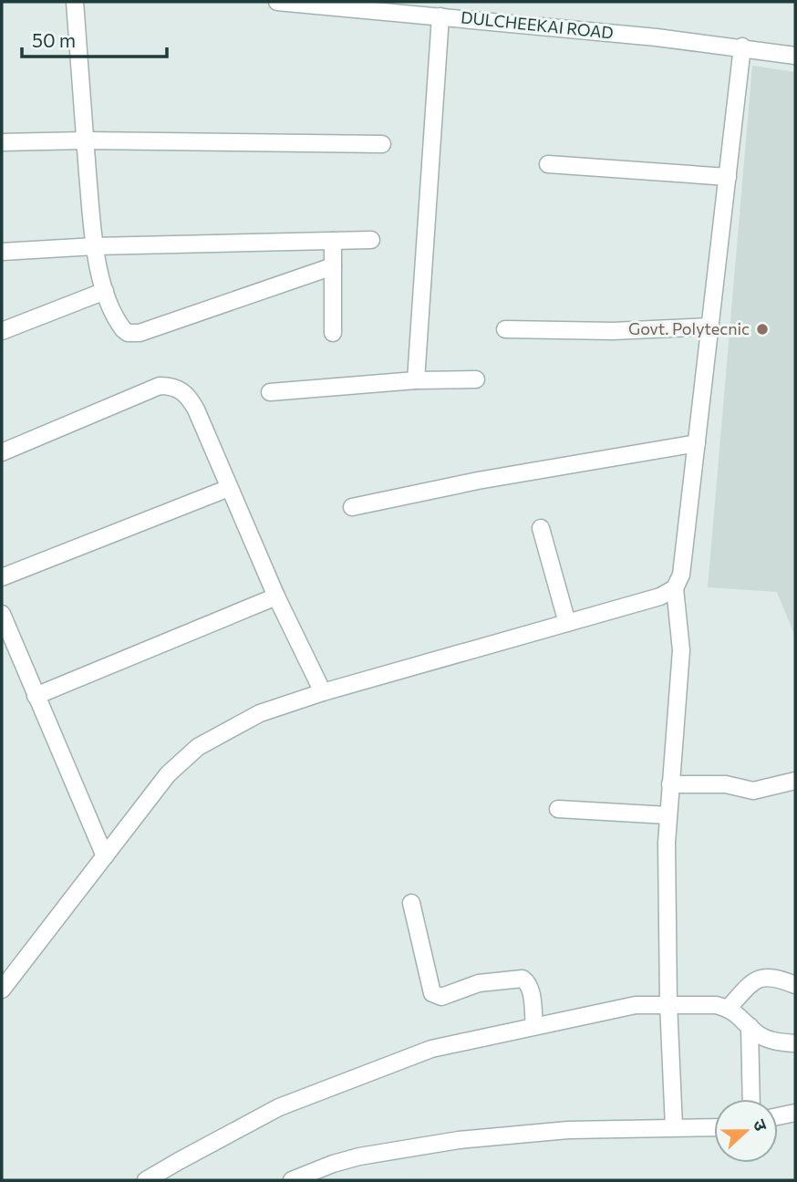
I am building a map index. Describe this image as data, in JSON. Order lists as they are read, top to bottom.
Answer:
{
  "streets": {
    "street": ["DULCHEEKAI ROAD"]
  },
  "places": ["Govt. Polytecnic"],
  "scale_bar": "50 m",
  "north": "right"
}
